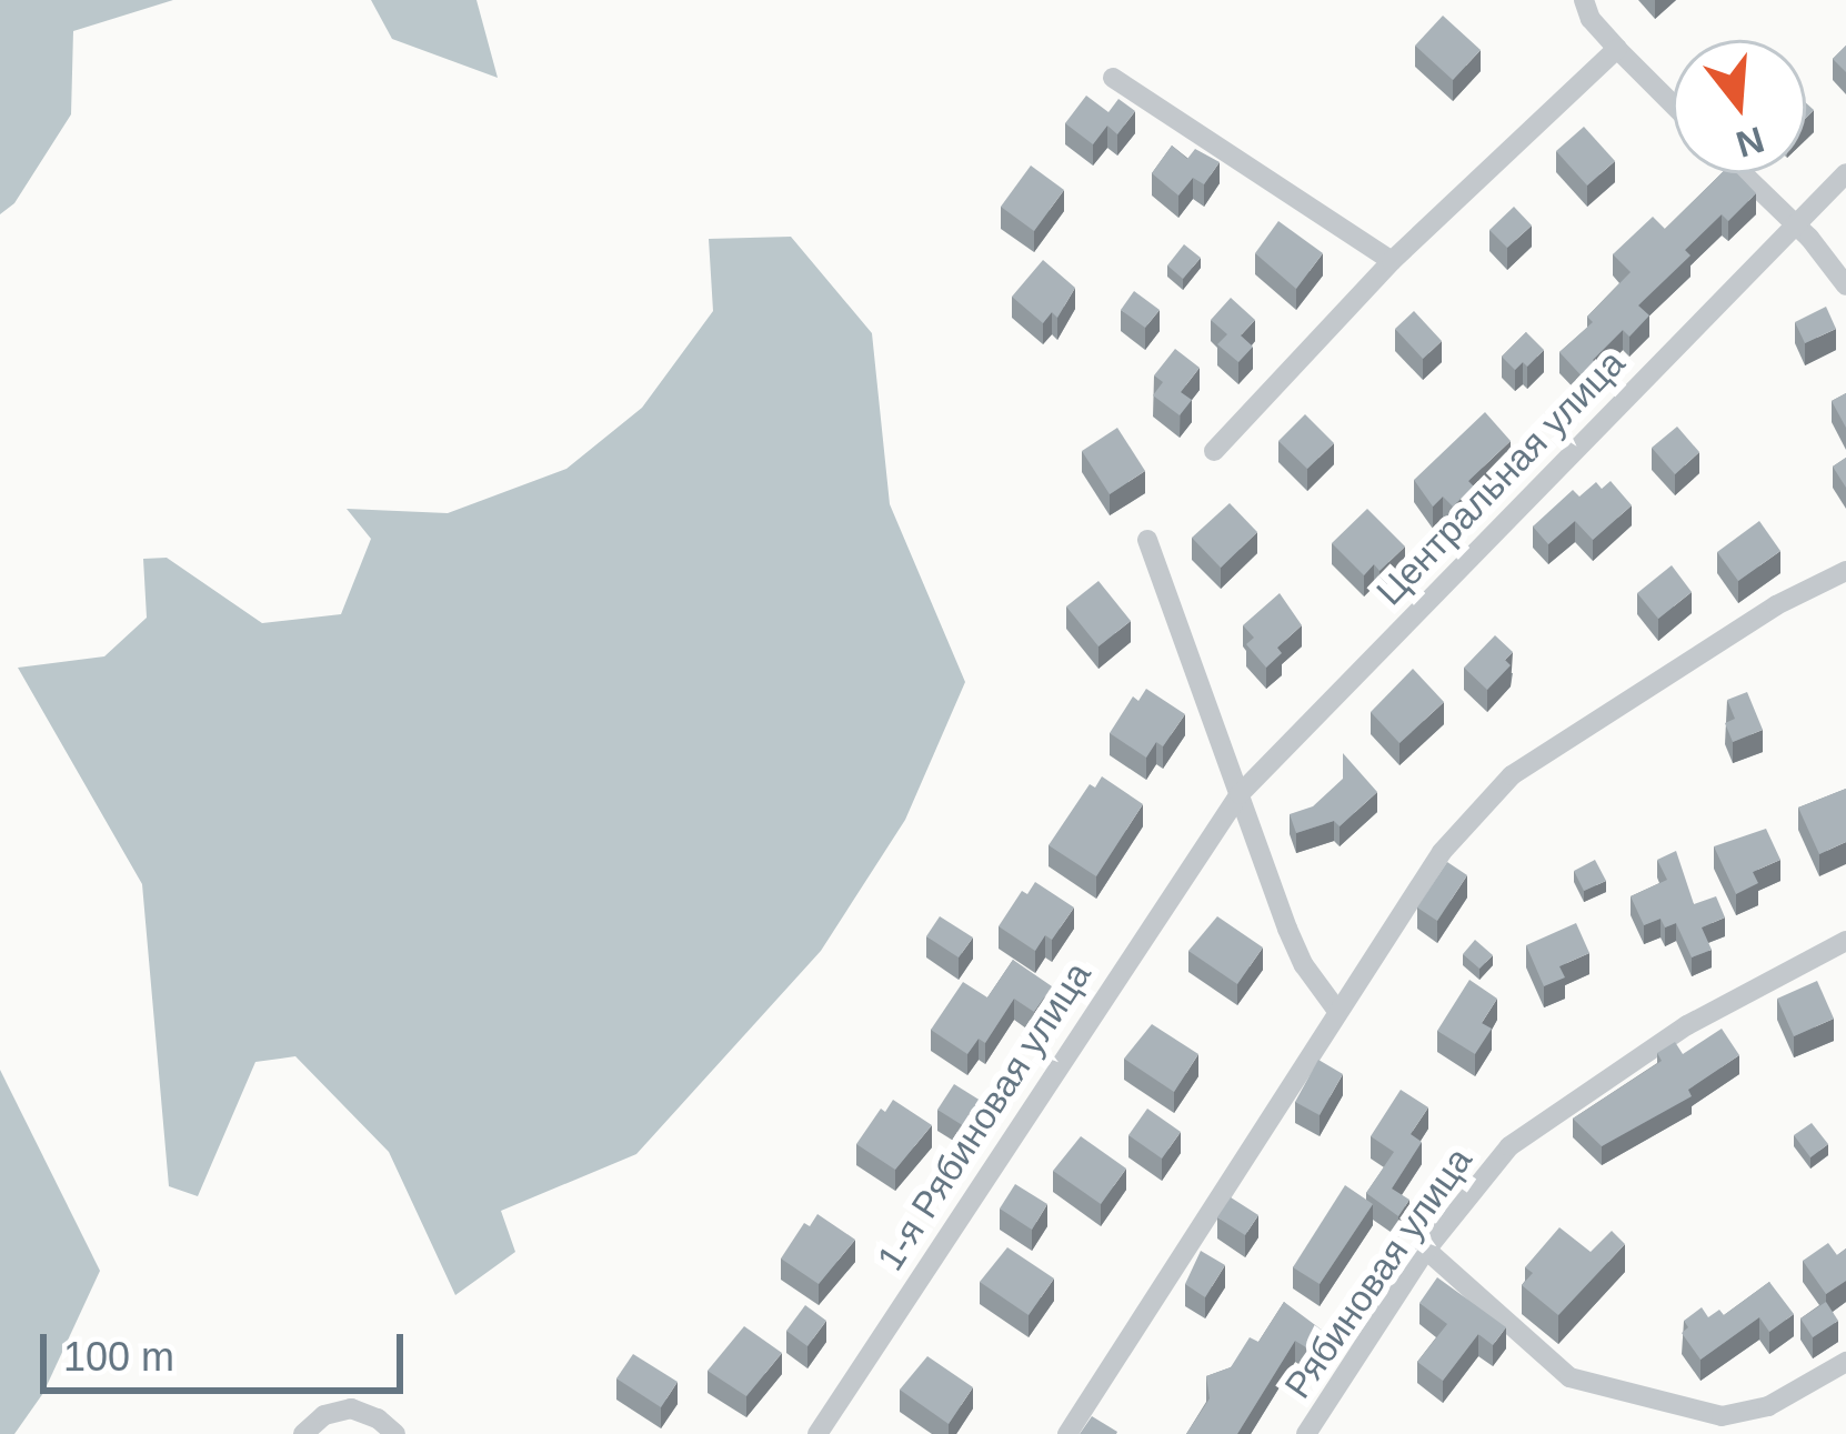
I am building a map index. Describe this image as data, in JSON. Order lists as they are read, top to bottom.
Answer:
{
  "streets": {
    "street": ["Центральная улица", "1-я Рябиновая улица", "Рябиновая улица"]
  },
  "crossings": [
    ["Центральная улица", "1-я Рябиновая улица"]
  ],
  "scale_bar": "100 m",
  "north": "bottom"
}
